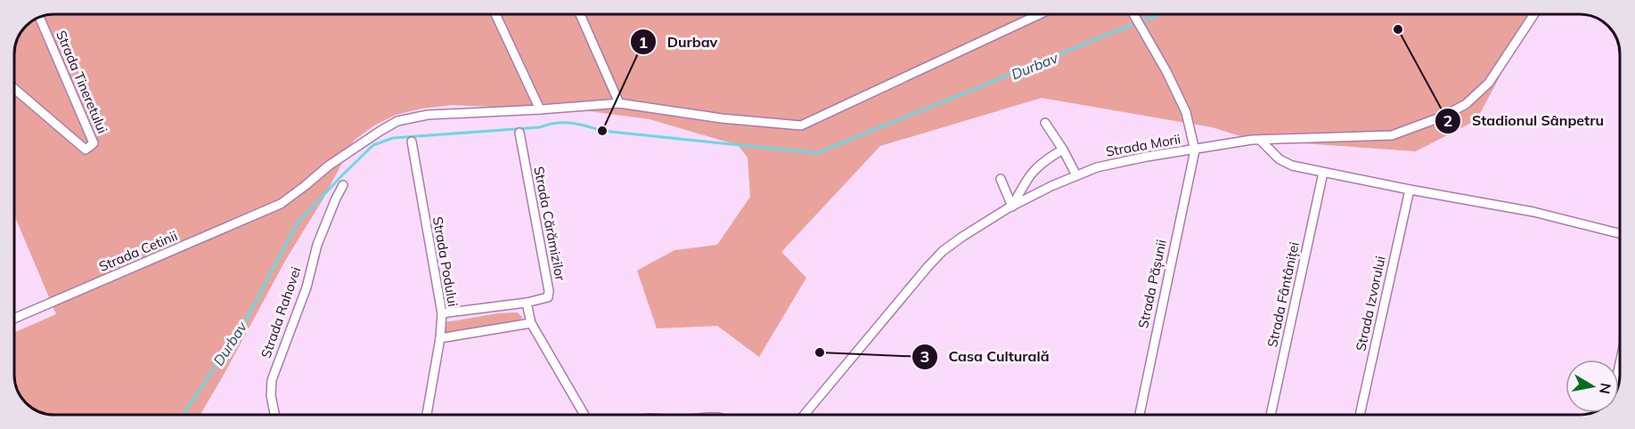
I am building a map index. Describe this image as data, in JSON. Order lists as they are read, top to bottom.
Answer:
{
  "streets": {
    "street": [
      "Strada Tineretului",
      "Strada Morii",
      "Strada Cărămizilor",
      "Strada Cetinii",
      "Strada Podului",
      "Strada Pășunii",
      "Strada Fântâniței",
      "Strada Izvorului",
      "Strada Rahovei"
    ]
  },
  "crossings": [
    ["Strada Morii", "Strada Pășunii"]
  ],
  "water": ["Durbav"],
  "places": ["Stadionul Sânpetru", "Durbav", "Casa Culturală"],
  "north": "right"
}
